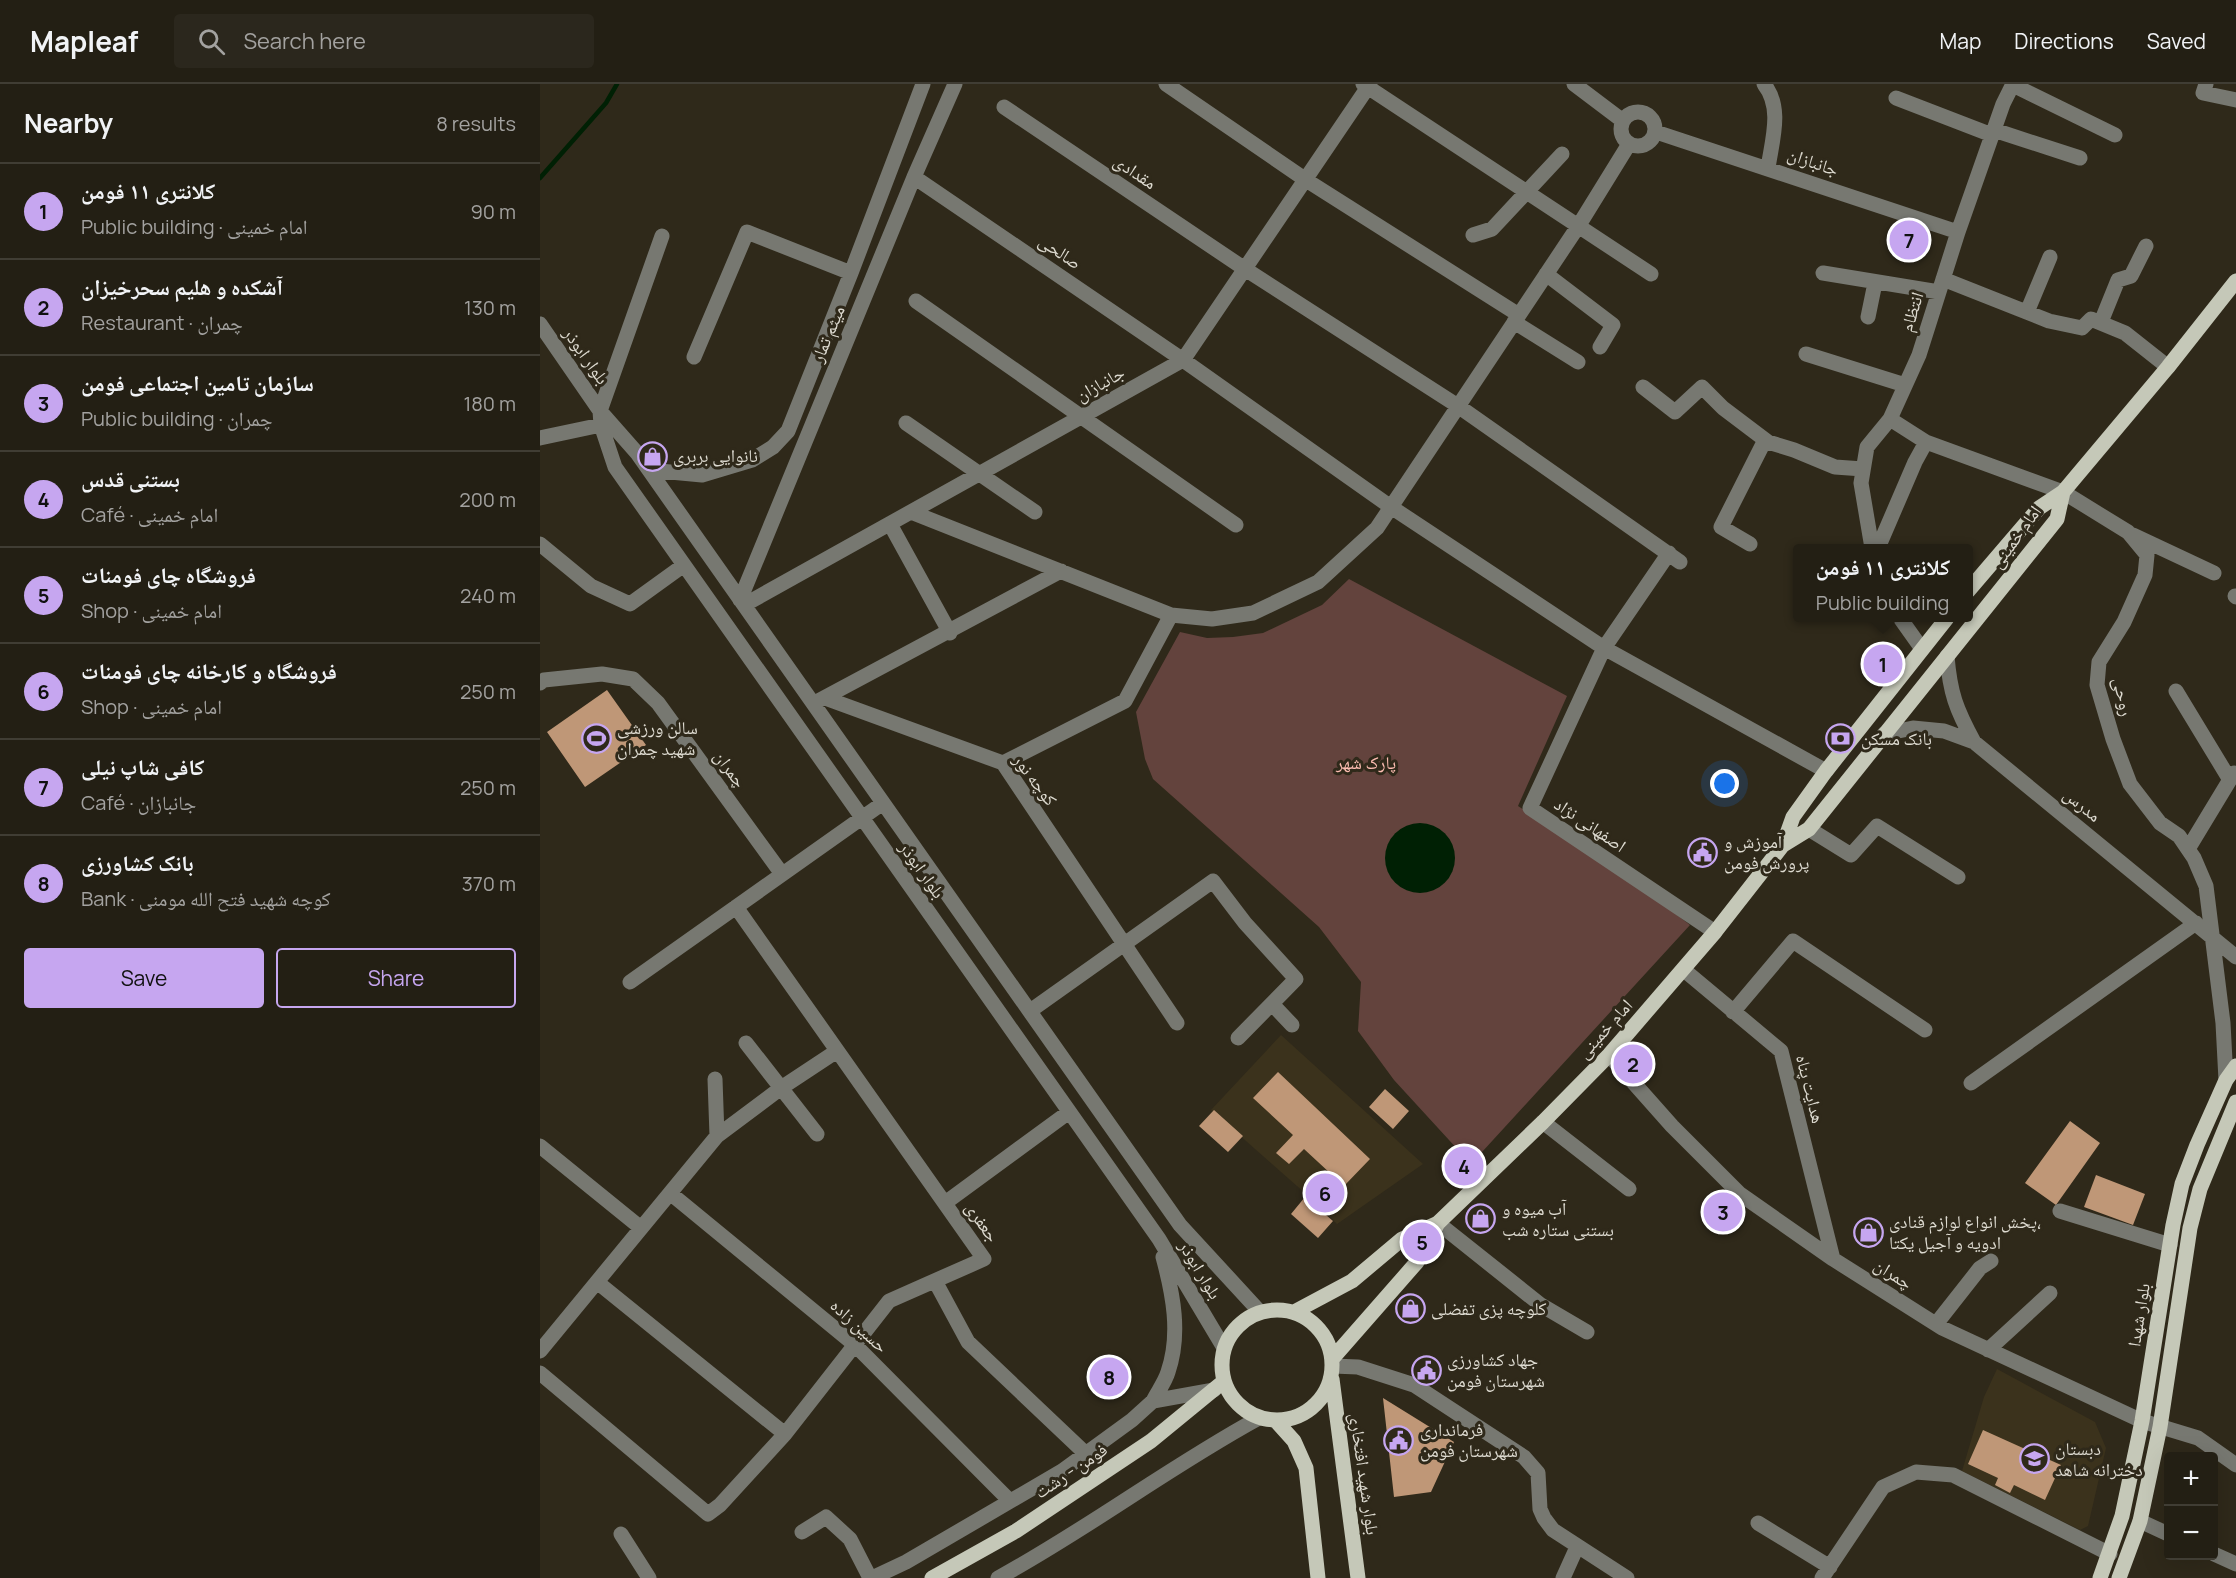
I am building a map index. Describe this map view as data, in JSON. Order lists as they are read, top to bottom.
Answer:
{
  "streets": {
    "main road": [
      "امام خمینی",
      "بلوار شهدا",
      "فومن - رشت",
      "بلوار شهید افتخاری"
    ],
    "street": [
      "جانبازان",
      "مقدادی",
      "صالحی",
      "انتظام",
      "میثم تمار",
      "بلوار ابوذر",
      "روحی",
      "چمران",
      "کوچه نور",
      "مدرس",
      "اصفهانی نژاد",
      "هدایت پناه",
      "جعفری",
      "حسین زاده"
    ]
  },
  "crossings": [
    ["جانبازان", "مقدادی"],
    ["جانبازان", "صالحی"],
    ["جانبازان", "انتظام"],
    ["جانبازان", "میثم تمار"],
    ["جانبازان", "بلوار ابوذر"],
    ["مقدادی", "اصفهانی نژاد"],
    ["صالحی", "میثم تمار"],
    ["انتظام", "روحی"],
    ["میثم تمار", "بلوار ابوذر"],
    ["بلوار ابوذر", "امام خمینی"],
    ["بلوار ابوذر", "کوچه نور"],
    ["بلوار ابوذر", "فومن - رشت"],
    ["بلوار ابوذر", "بلوار شهید افتخاری"],
    ["امام خمینی", "روحی"],
    ["امام خمینی", "چمران"],
    ["امام خمینی", "مدرس"],
    ["امام خمینی", "اصفهانی نژاد"],
    ["امام خمینی", "هدایت پناه"],
    ["امام خمینی", "فومن - رشت"],
    ["امام خمینی", "بلوار شهید افتخاری"],
    ["روحی", "مدرس"],
    ["روحی", "بلوار شهدا"],
    ["چمران", "هدایت پناه"],
    ["چمران", "بلوار شهدا"],
    ["جعفری", "حسین زاده"],
    ["فومن - رشت", "بلوار شهید افتخاری"]
  ],
  "parks": ["پارک شهر"],
  "places": {
    "shop": [
      "نانوایی بربری",
      "آب میوه و بستنی ستاره شب",
      "پخش انواع لوازم قنادی، ادویه و آجیل یکتا",
      "کلوچه پزی تفضلی"
    ],
    "sports": ["سالن ورزشی شهید چمران"],
    "bank": ["بانک مسکن"],
    "public building": ["آموزش و پرورش فومن", "جهاد کشاورزی شهرستان فومن", "فرمانداری شهرستان فومن"],
    "school or university": ["دبستان دخترانه شاهد"]
  },
  "page": {
    "header": "Mapleaf",
    "search": "Search here",
    "nav": ["Map", "Directions", "Saved"],
    "heading": ["Nearby", "8 results"],
    "list": [
      {
        "mark": "1",
        "name": "کلانتری ۱۱ فومن",
        "note": "Public building · امام خمینی",
        "value": "90 m"
      },
      {
        "mark": "2",
        "name": "آشکده و هلیم سحرخیزان",
        "note": "Restaurant · چمران",
        "value": "130 m"
      },
      {
        "mark": "3",
        "name": "سازمان تامین اجتماعی فومن",
        "note": "Public building · چمران",
        "value": "180 m"
      },
      {
        "mark": "4",
        "name": "بستنی قدس",
        "note": "Café · امام خمینی",
        "value": "200 m"
      },
      {
        "mark": "5",
        "name": "فروشگاه چای فومنات",
        "note": "Shop · امام خمینی",
        "value": "240 m"
      },
      {
        "mark": "6",
        "name": "فروشگاه و کارخانه چای فومنات",
        "note": "Shop · امام خمینی",
        "value": "250 m"
      },
      {
        "mark": "7",
        "name": "کافی شاپ نیلی",
        "note": "Café · جانبازان",
        "value": "250 m"
      },
      {
        "mark": "8",
        "name": "بانک کشاورزی",
        "note": "Bank · کوچه شهید فتح الله مومنی",
        "value": "370 m"
      }
    ],
    "pins": [
      "7",
      "1",
      "2",
      "4",
      "6",
      "3",
      "5",
      "8"
    ],
    "popup": ["کلانتری ۱۱ فومن", "Public building"],
    "buttons": ["Save", "Share"],
    "map_buttons": ["+", "−"]
  }
}
